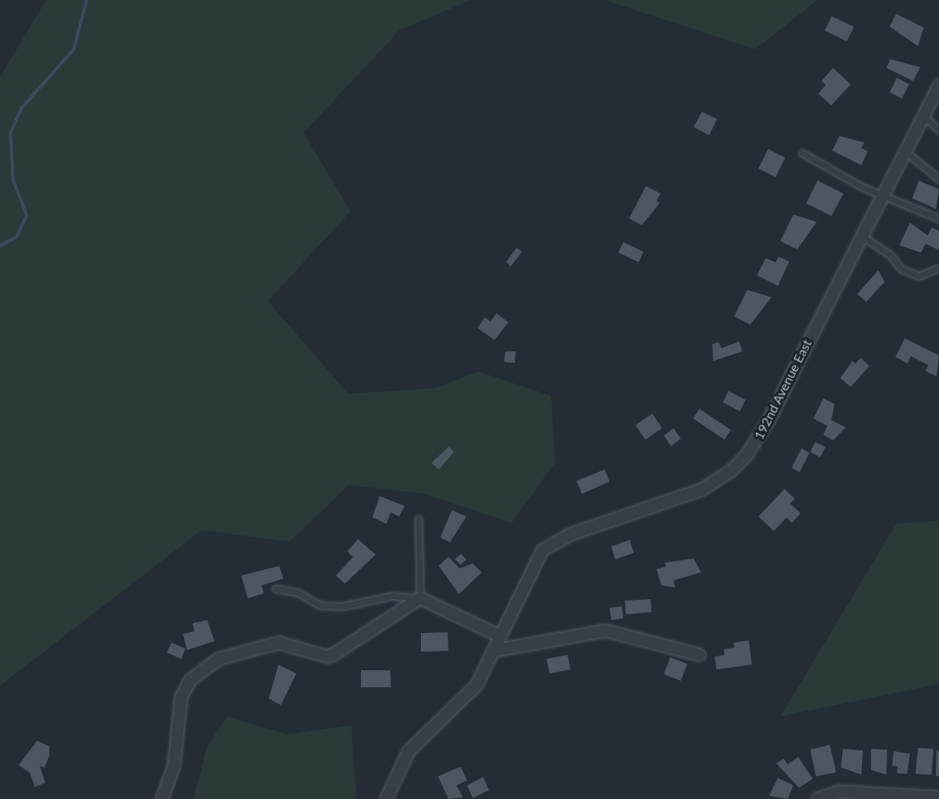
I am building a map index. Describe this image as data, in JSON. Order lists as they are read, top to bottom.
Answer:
{
  "streets": {
    "street": ["192nd Avenue East"]
  }
}
